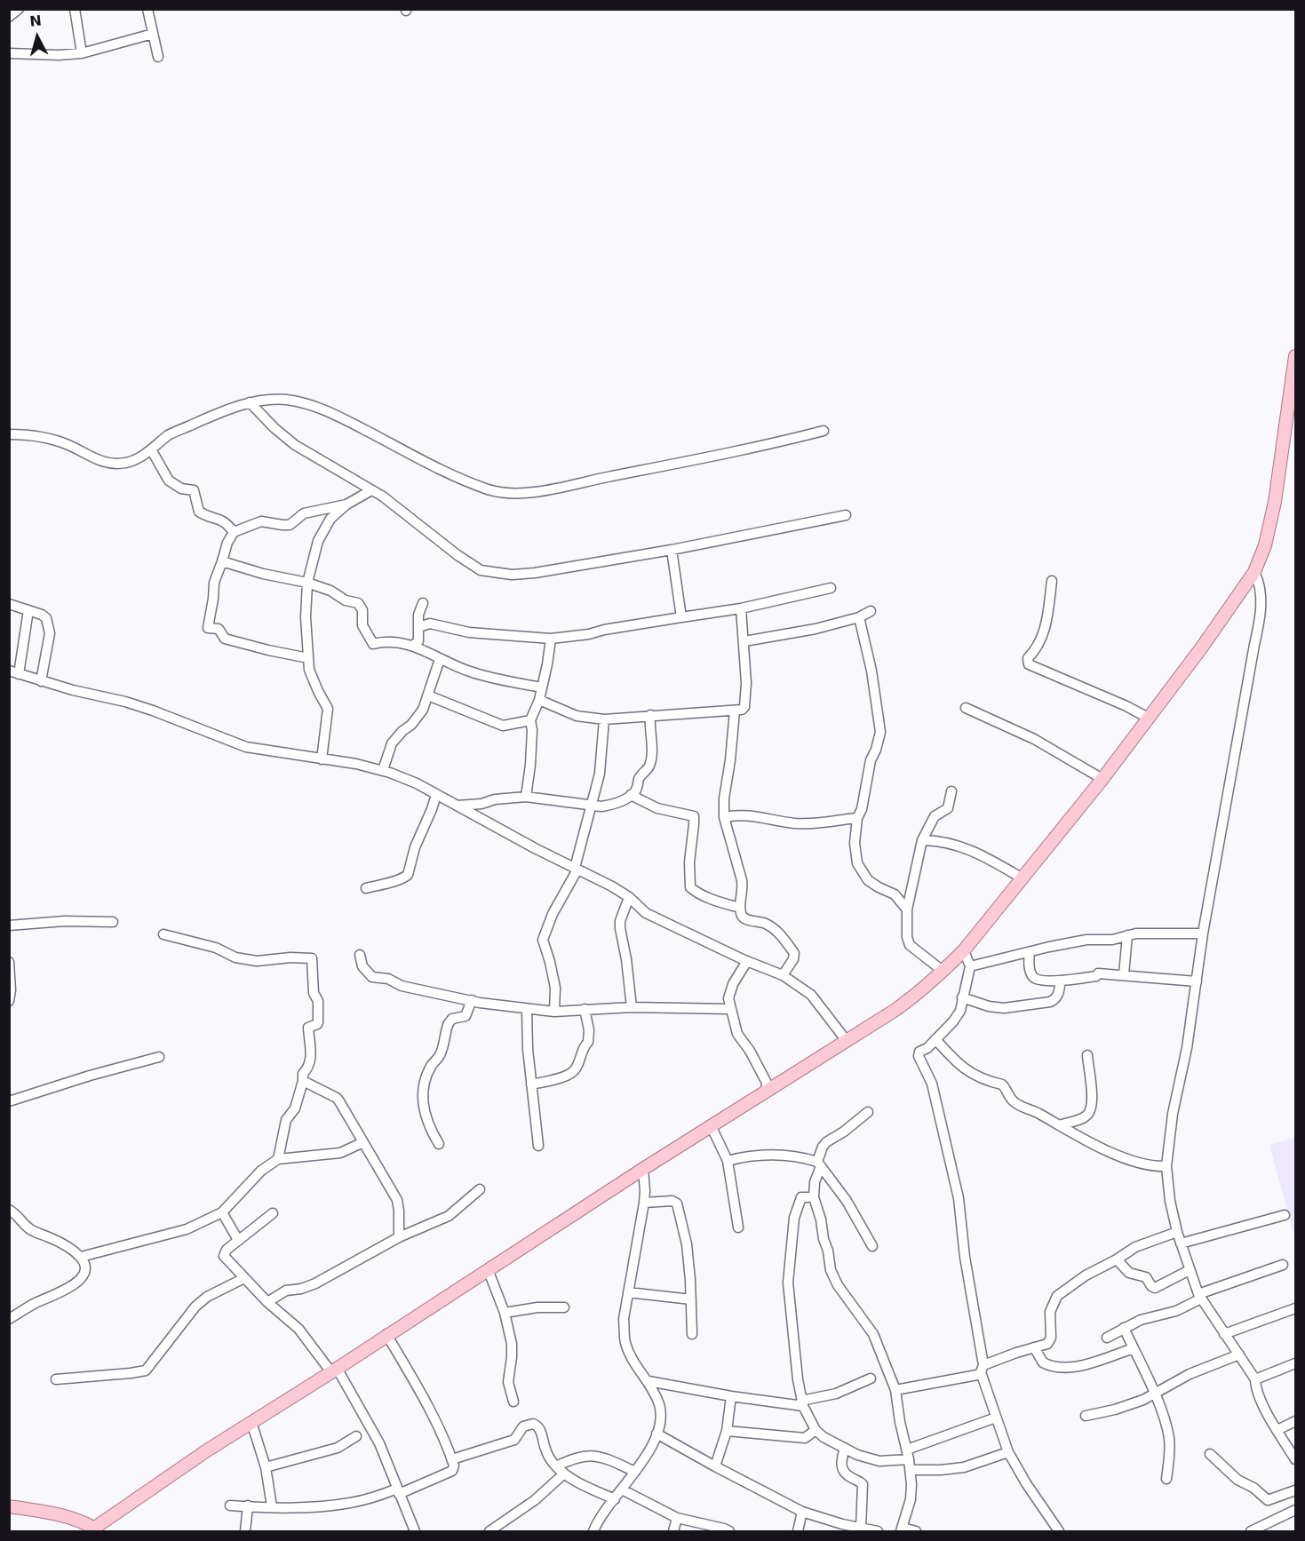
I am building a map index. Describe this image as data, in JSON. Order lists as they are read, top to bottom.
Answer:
{
  "north": "top"
}
